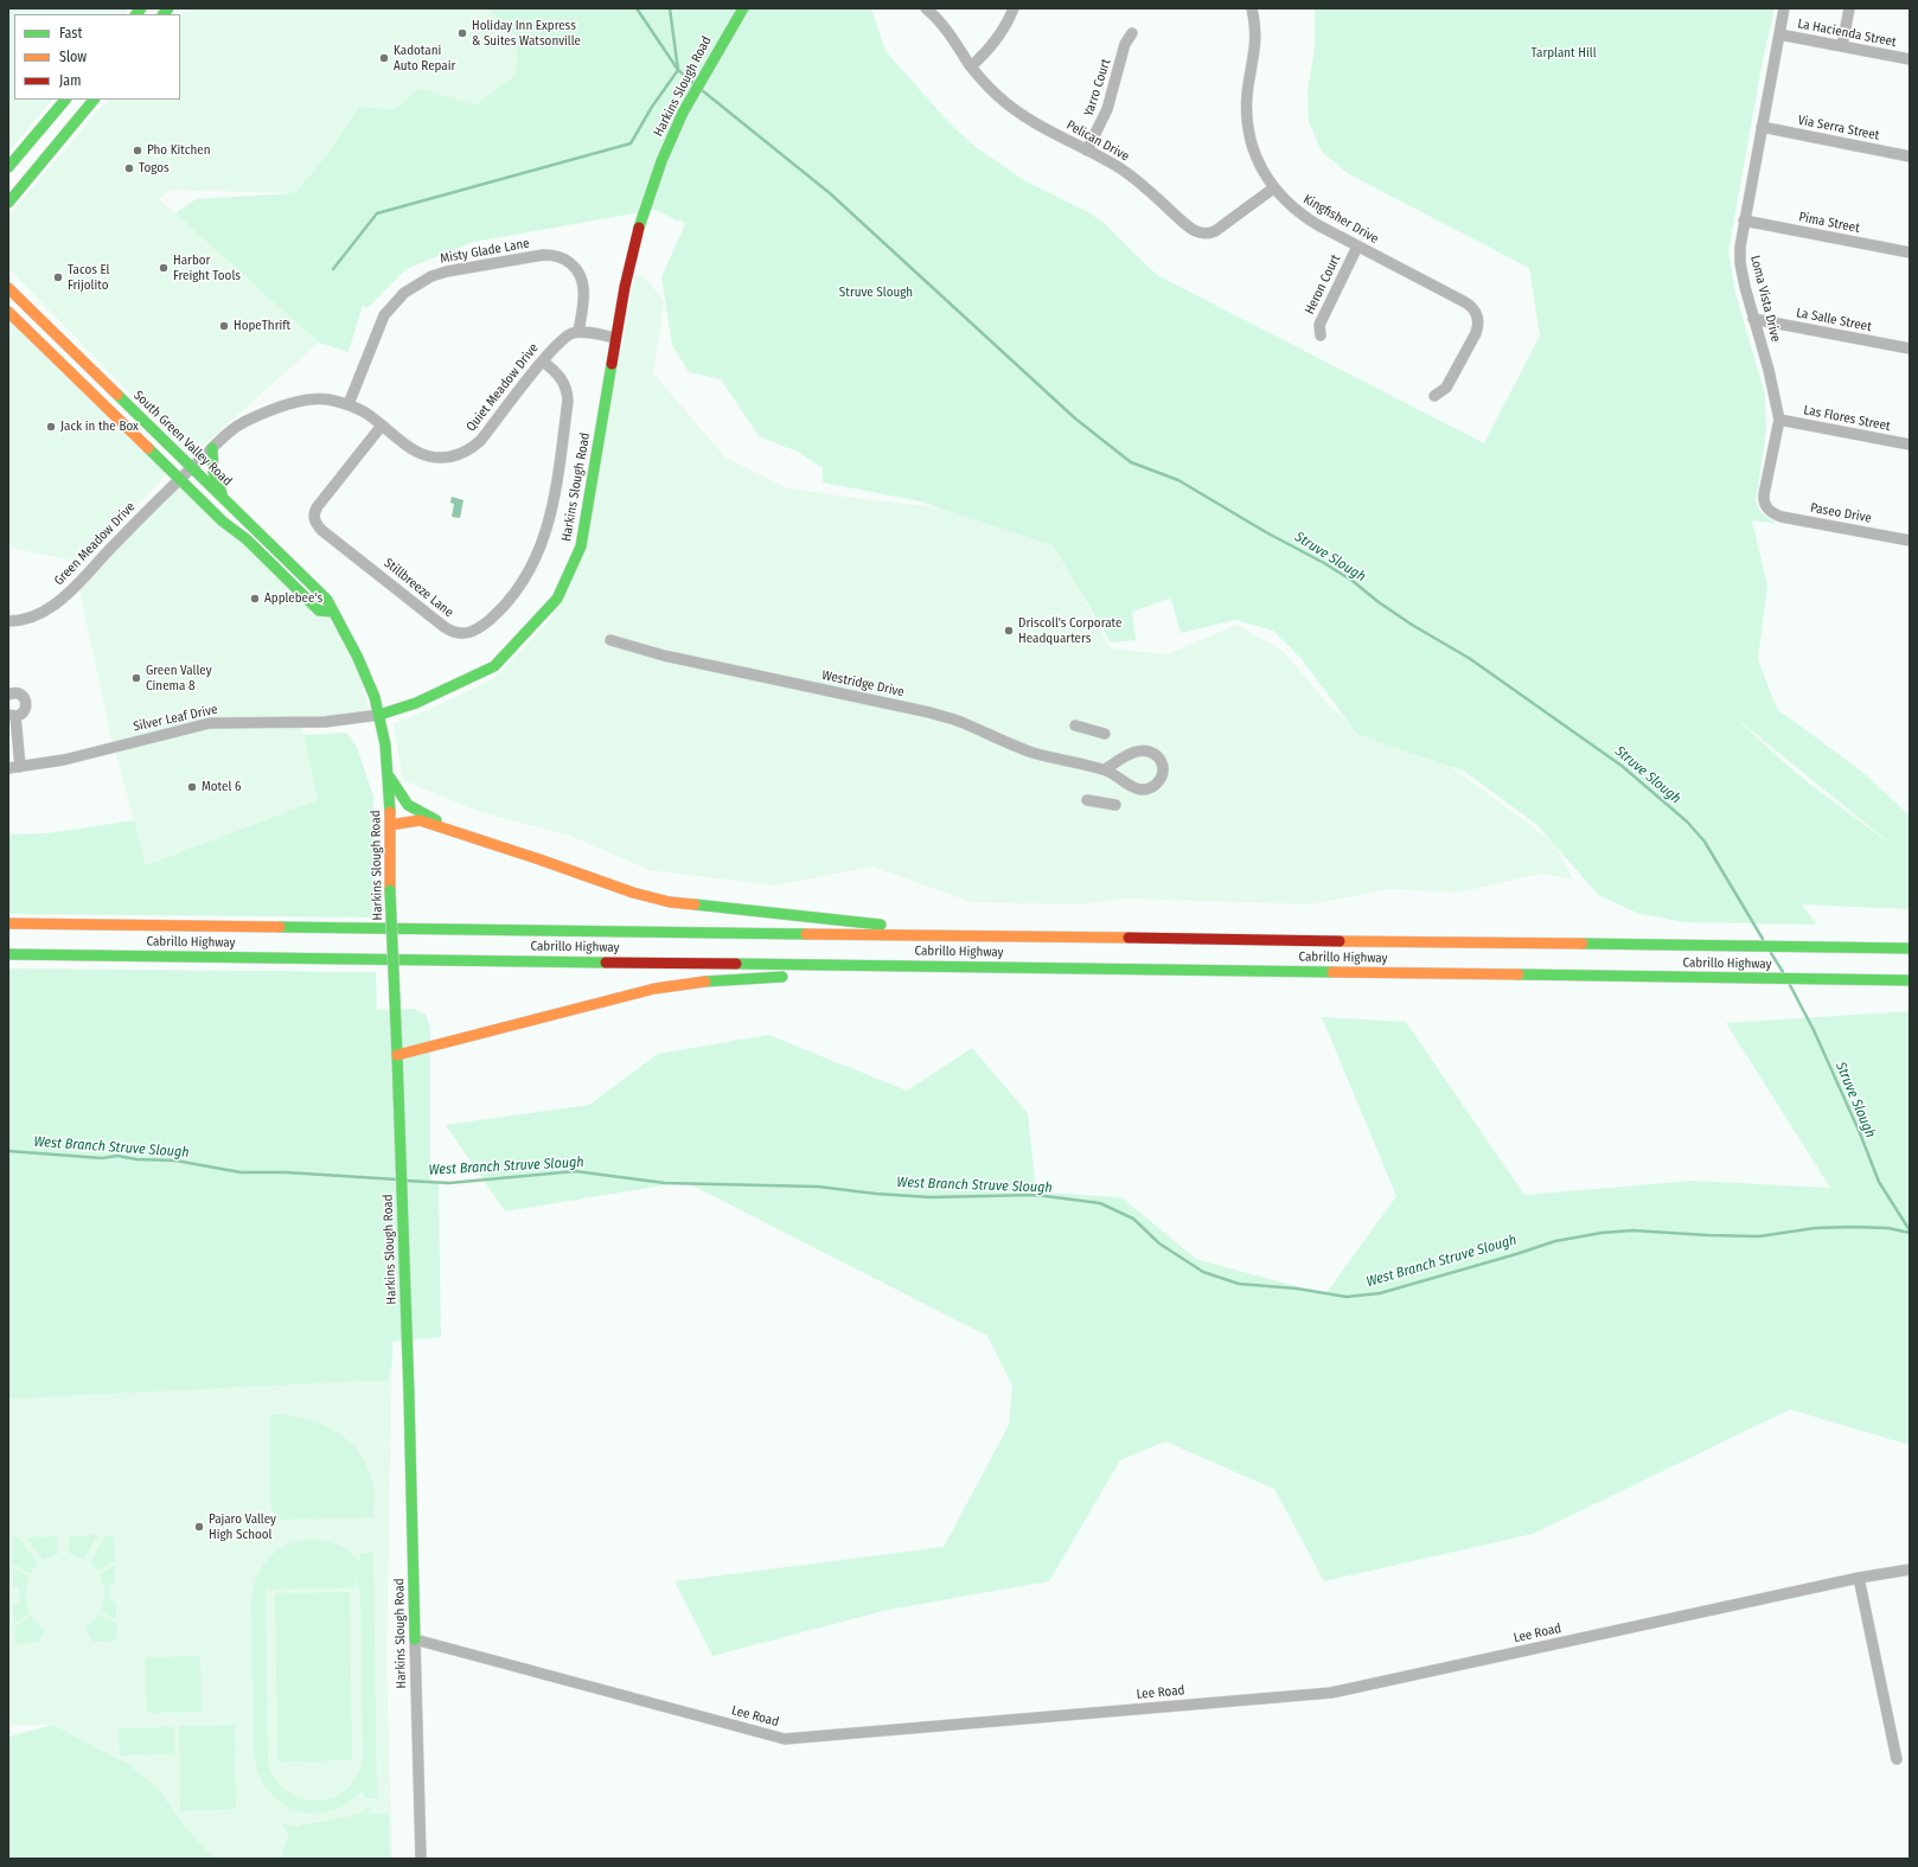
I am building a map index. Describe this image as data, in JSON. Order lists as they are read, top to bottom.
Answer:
{
  "streets": {
    "main road": ["Harkins Slough Road", "South Green Valley Road", "Cabrillo Highway"],
    "street": [
      "La Hacienda Street",
      "Yarro Court",
      "Via Serra Street",
      "Pelican Drive",
      "Kingfisher Drive",
      "Pima Street",
      "Misty Glade Lane",
      "Heron Court",
      "Loma Vista Drive",
      "La Salle Street",
      "Quiet Meadow Drive",
      "Las Flores Street",
      "Paseo Drive",
      "Green Meadow Drive",
      "Stillbreeze Lane",
      "Westridge Drive",
      "Silver Leaf Drive",
      "Lee Road"
    ]
  },
  "crossings": [
    ["La Hacienda Street", "Loma Vista Drive"],
    ["Harkins Slough Road", "South Green Valley Road"],
    ["Harkins Slough Road", "Silver Leaf Drive"],
    ["Harkins Slough Road", "Lee Road"],
    ["Yarro Court", "Pelican Drive"],
    ["Via Serra Street", "Loma Vista Drive"],
    ["Pelican Drive", "Kingfisher Drive"],
    ["Kingfisher Drive", "Heron Court"],
    ["Pima Street", "Loma Vista Drive"],
    ["Misty Glade Lane", "Quiet Meadow Drive"],
    ["Loma Vista Drive", "La Salle Street"],
    ["Loma Vista Drive", "Las Flores Street"],
    ["Loma Vista Drive", "Paseo Drive"],
    ["Quiet Meadow Drive", "South Green Valley Road"],
    ["Quiet Meadow Drive", "Green Meadow Drive"],
    ["Quiet Meadow Drive", "Stillbreeze Lane"],
    ["South Green Valley Road", "Green Meadow Drive"],
    ["South Green Valley Road", "Silver Leaf Drive"]
  ],
  "water": ["Struve Slough", "West Branch Struve Slough"],
  "parks": ["Tarplant Hill", "Struve Slough"],
  "places": [
    "Holiday Inn Express & Suites Watsonville",
    "Kadotani Auto Repair",
    "Pho Kitchen",
    "Togos",
    "Harbor Freight Tools",
    "Tacos El Frijolito",
    "HopeThrift",
    "Jack in the Box",
    "Applebee's",
    "Driscoll's Corporate Headquarters",
    "Green Valley Cinema 8",
    "Motel 6",
    "Pajaro Valley High School"
  ],
  "legend": ["Fast", "Slow", "Jam"]
}
